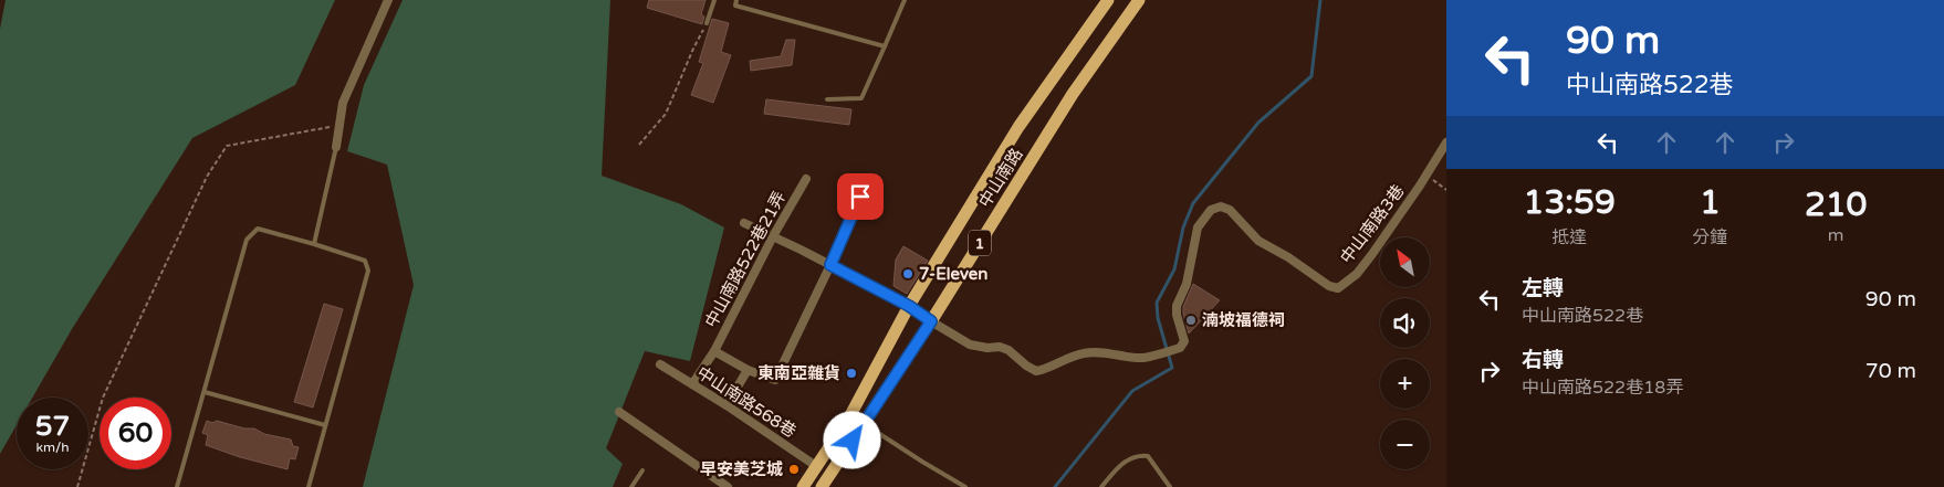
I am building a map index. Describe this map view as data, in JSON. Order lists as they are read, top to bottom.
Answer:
{
  "streets": {
    "main road": ["中山南路", "1"],
    "street": ["中山南路3巷", "中山南路522巷21弄", "中山南路568巷"]
  },
  "crossings": [
    ["中山南路", "中山南路3巷"],
    ["中山南路", "中山南路568巷"]
  ],
  "places": [
    "7-Eleven",
    "湳坡福德祠",
    "東南亞雜貨",
    "早安美芝城"
  ],
  "north": "top left",
  "page": {
    "turn": ["90 m", "中山南路522巷"],
    "eta": [
      "13:59",
      "抵達",
      "1",
      "分鐘",
      "210",
      "m"
    ],
    "map_buttons": ["+", "−"],
    "list": [
      {
        "name": "左轉",
        "note": "中山南路522巷",
        "value": "90 m"
      },
      {
        "name": "右轉",
        "note": "中山南路522巷18弄",
        "value": "70 m"
      }
    ],
    "speed": "57 km/h",
    "limit": "60"
  }
}
